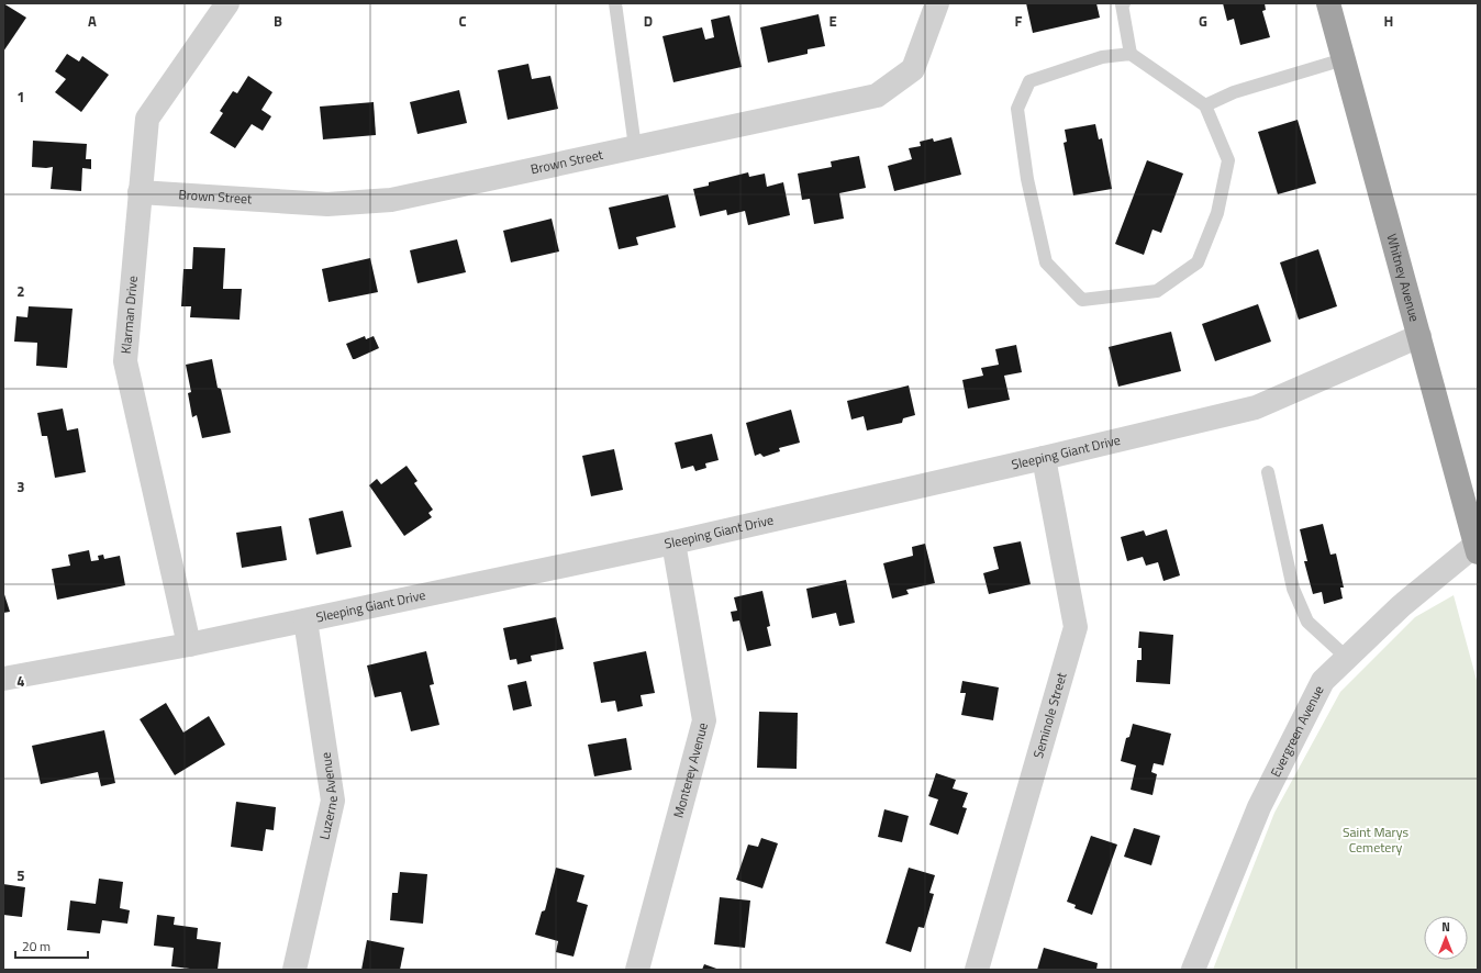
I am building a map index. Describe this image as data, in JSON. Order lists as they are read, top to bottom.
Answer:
{
  "streets": {
    "highway": ["Whitney Avenue"],
    "street": [
      "Brown Street",
      "Klarman Drive",
      "Sleeping Giant Drive",
      "Seminole Street",
      "Evergreen Avenue",
      "Monterey Avenue",
      "Luzerne Avenue"
    ]
  },
  "crossings": [
    ["Brown Street", "Klarman Drive"],
    ["Whitney Avenue", "Sleeping Giant Drive"],
    ["Whitney Avenue", "Evergreen Avenue"],
    ["Klarman Drive", "Sleeping Giant Drive"],
    ["Sleeping Giant Drive", "Seminole Street"],
    ["Sleeping Giant Drive", "Monterey Avenue"],
    ["Sleeping Giant Drive", "Luzerne Avenue"]
  ],
  "parks": ["Saint Marys Cemetery"],
  "scale_bar": "20 m",
  "north": "top",
  "grid": {
    "columns": [
      "A",
      "B",
      "C",
      "D",
      "E",
      "F",
      "G",
      "H"
    ],
    "rows": [
      "1",
      "2",
      "3",
      "4",
      "5"
    ]
  }
}
